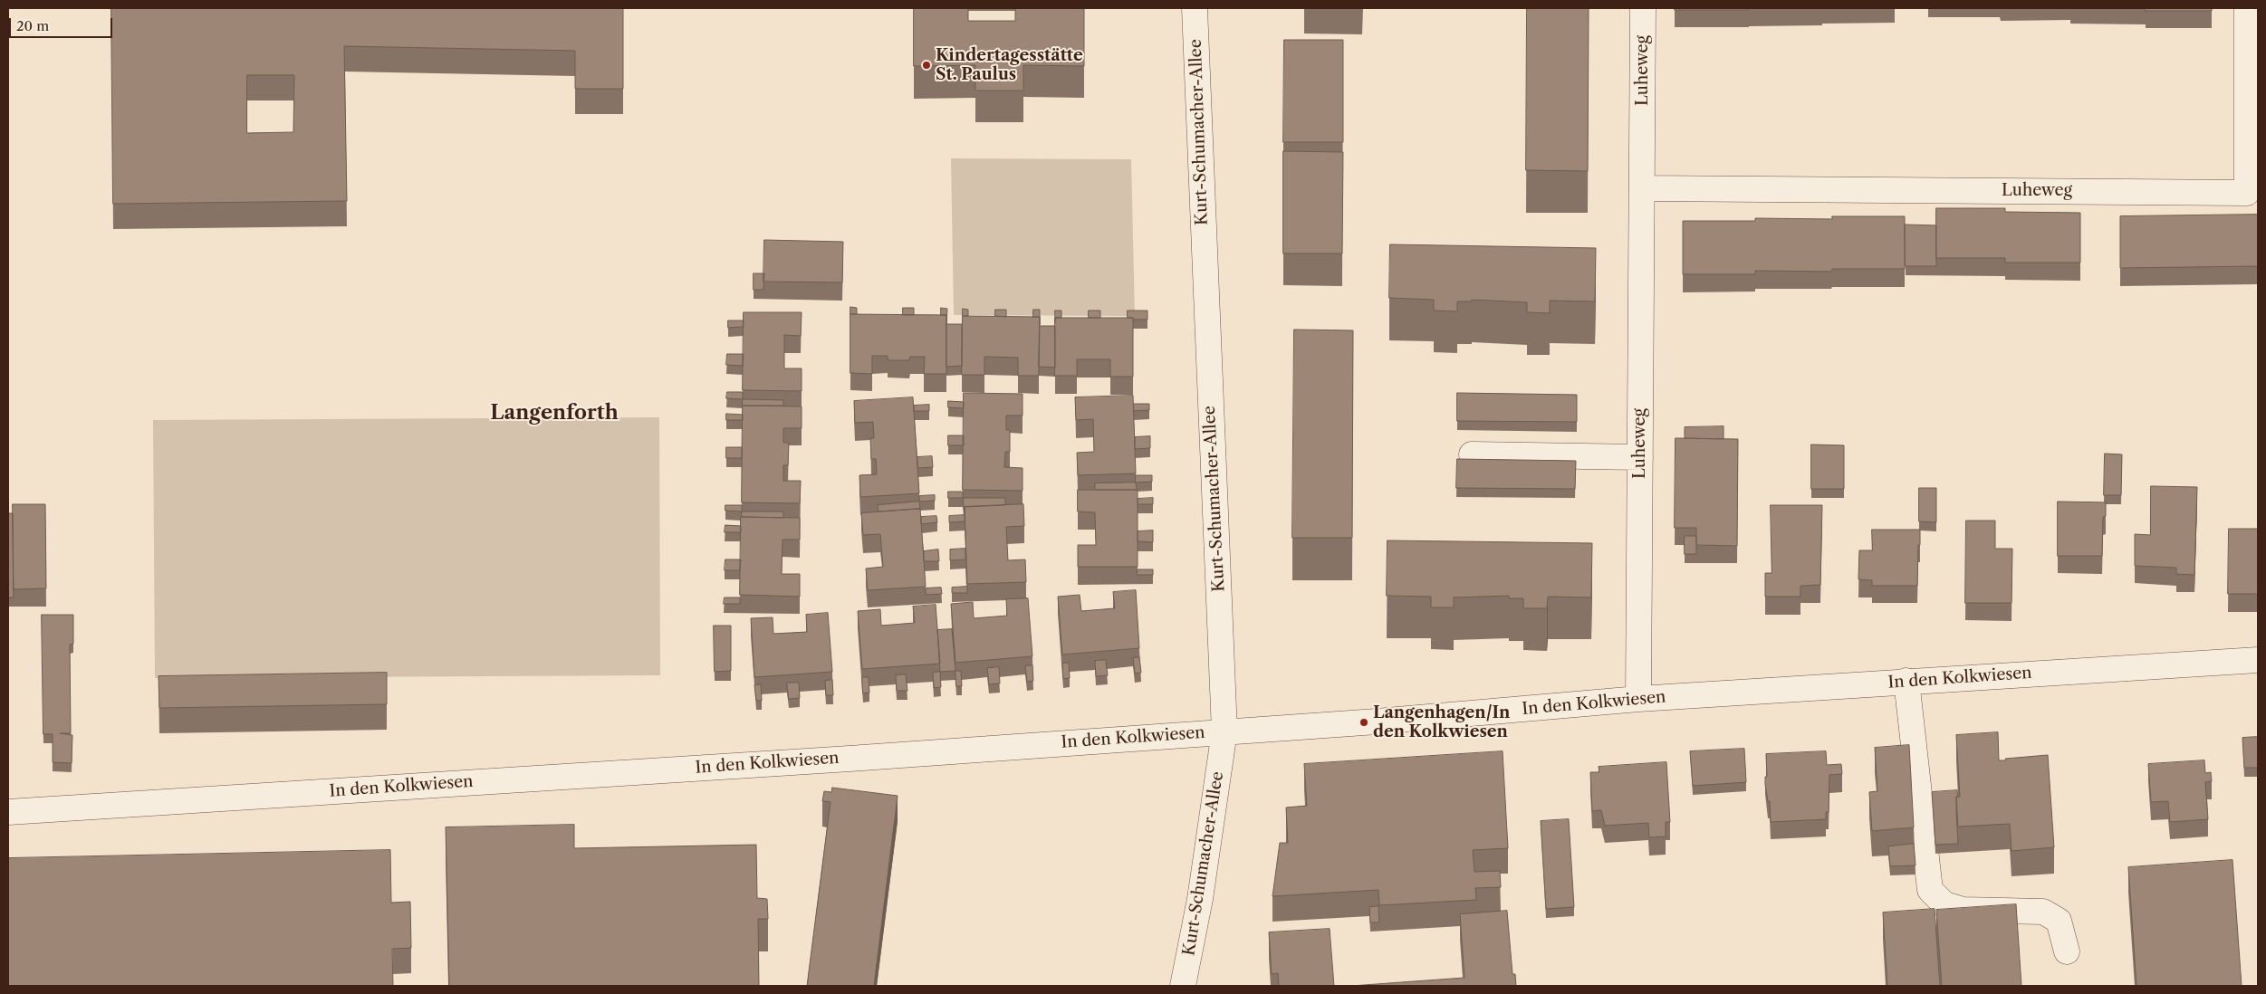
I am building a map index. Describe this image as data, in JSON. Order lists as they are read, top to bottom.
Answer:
{
  "streets": {
    "street": ["Luheweg", "Kurt-Schumacher-Allee", "In den Kolkwiesen"]
  },
  "crossings": [
    ["Luheweg", "In den Kolkwiesen"],
    ["Kurt-Schumacher-Allee", "In den Kolkwiesen"]
  ],
  "districts": ["Langenforth"],
  "places": ["Kindertagesstätte St. Paulus", "Langenhagen/In den Kolkwiesen"],
  "scale_bar": "20 m"
}
